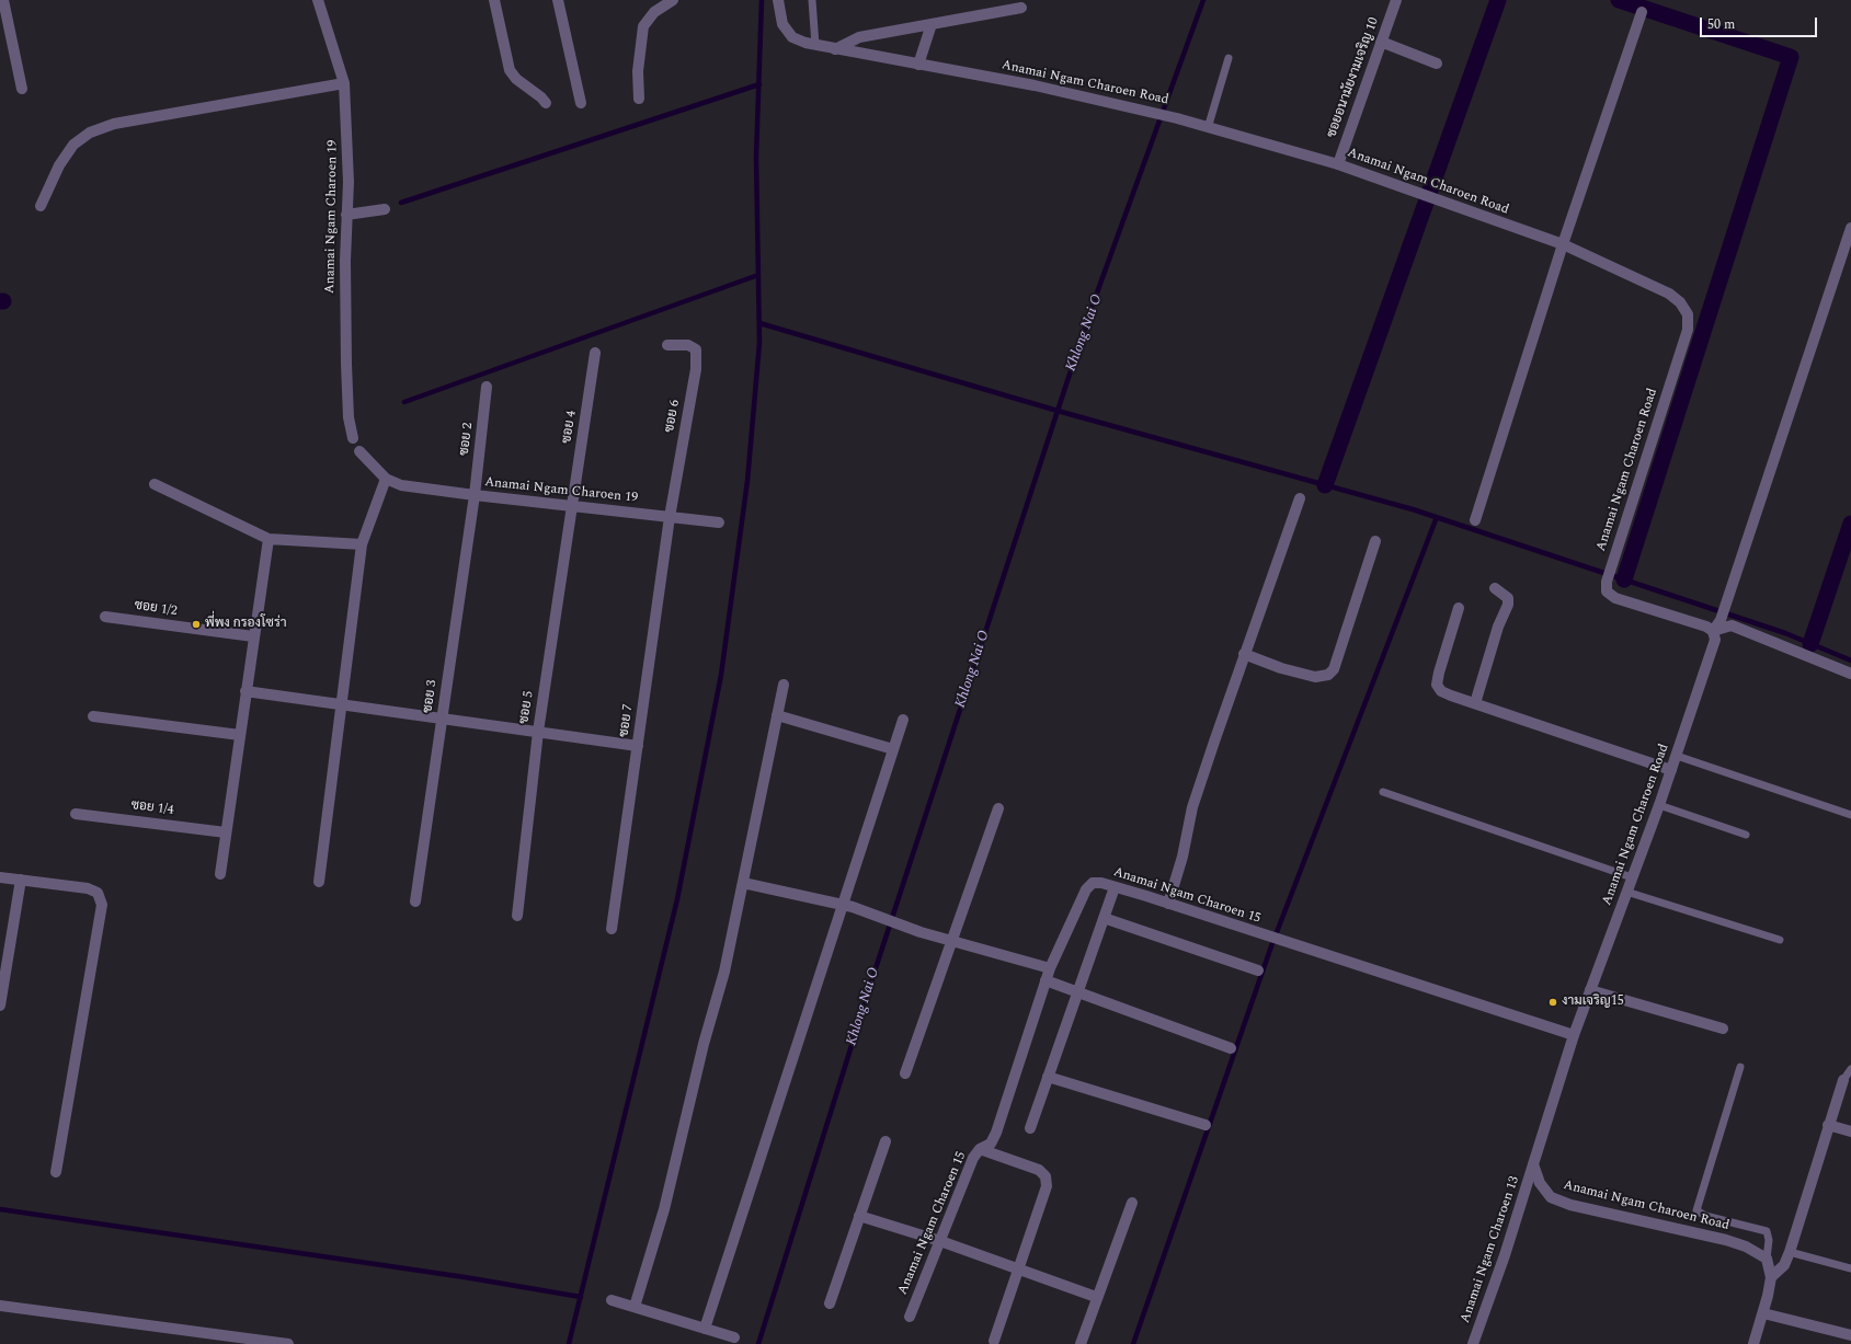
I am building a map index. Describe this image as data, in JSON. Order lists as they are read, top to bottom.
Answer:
{
  "streets": {
    "street": [
      "ซอยอนามัยงามเจริญ 10",
      "Anamai Ngam Charoen Road",
      "Anamai Ngam Charoen 19",
      "ซอย 6",
      "ซอย 4",
      "ซอย 2",
      "ซอย 1/2",
      "ซอย 3",
      "ซอย 5",
      "ซอย 7",
      "ซอย 1/4",
      "Anamai Ngam Charoen 15",
      "Anamai Ngam Charoen 13"
    ]
  },
  "crossings": [
    ["ซอยอนามัยงามเจริญ 10", "Anamai Ngam Charoen Road"],
    ["Anamai Ngam Charoen Road", "Anamai Ngam Charoen 15"],
    ["Anamai Ngam Charoen Road", "Anamai Ngam Charoen 13"],
    ["Anamai Ngam Charoen 19", "ซอย 6"],
    ["Anamai Ngam Charoen 19", "ซอย 4"],
    ["Anamai Ngam Charoen 19", "ซอย 2"],
    ["Anamai Ngam Charoen 19", "ซอย 3"],
    ["Anamai Ngam Charoen 19", "ซอย 5"],
    ["Anamai Ngam Charoen 19", "ซอย 7"],
    ["ซอย 6", "ซอย 7"],
    ["ซอย 4", "ซอย 5"],
    ["ซอย 2", "ซอย 3"]
  ],
  "water": ["Khlong Nai O"],
  "places": ["พี่พง กรองโซร่า", "งามเจริญ15"],
  "scale_bar": "50 m"
}
